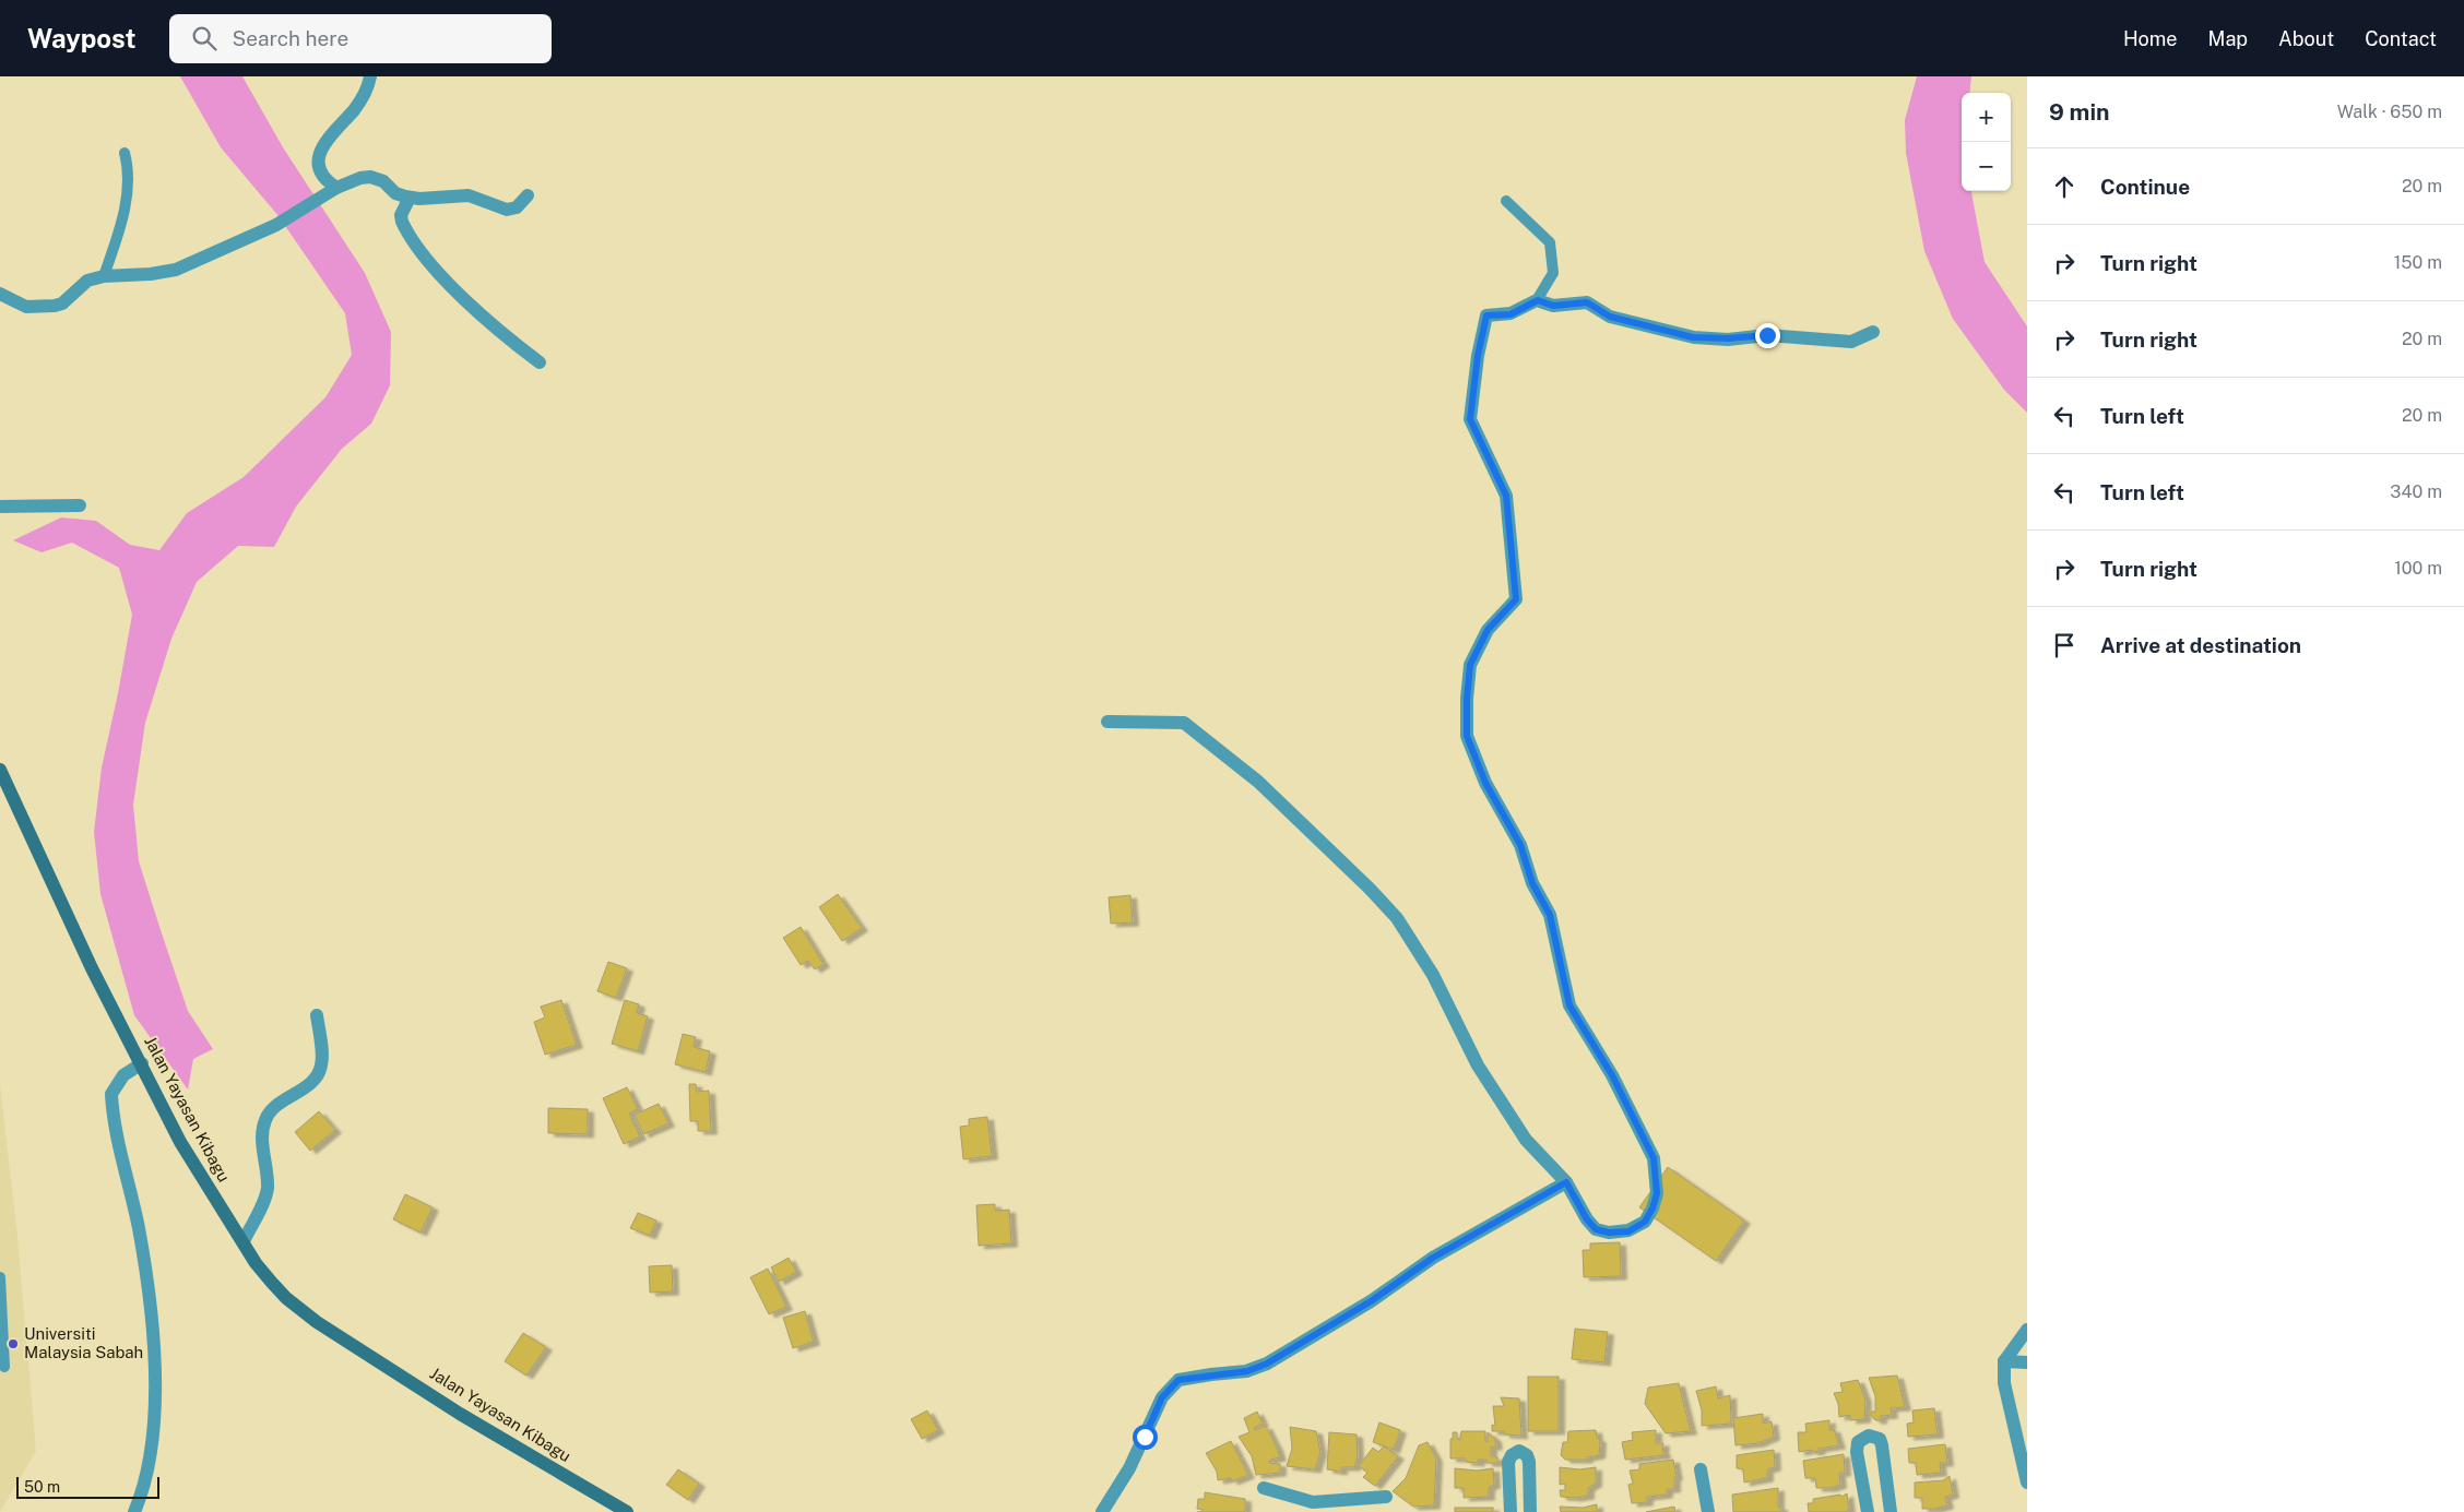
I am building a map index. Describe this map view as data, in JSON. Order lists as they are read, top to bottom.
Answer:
{
  "streets": {
    "street": ["Jalan Yayasan Kibagu"]
  },
  "places": ["Universiti Malaysia Sabah"],
  "scale_bar": "50 m",
  "page": {
    "header": "Waypost",
    "search": "Search here",
    "nav": [
      "Home",
      "Map",
      "About",
      "Contact"
    ],
    "heading": ["9 min", "Walk · 650 m"],
    "map_buttons": ["+", "−"],
    "list": [
      ["Continue", "20 m"],
      ["Turn right", "150 m"],
      ["Turn right", "20 m"],
      ["Turn left", "20 m"],
      ["Turn left", "340 m"],
      ["Turn right", "100 m"],
      "Arrive at destination"
    ],
    "scale": "50 m"
  }
}
